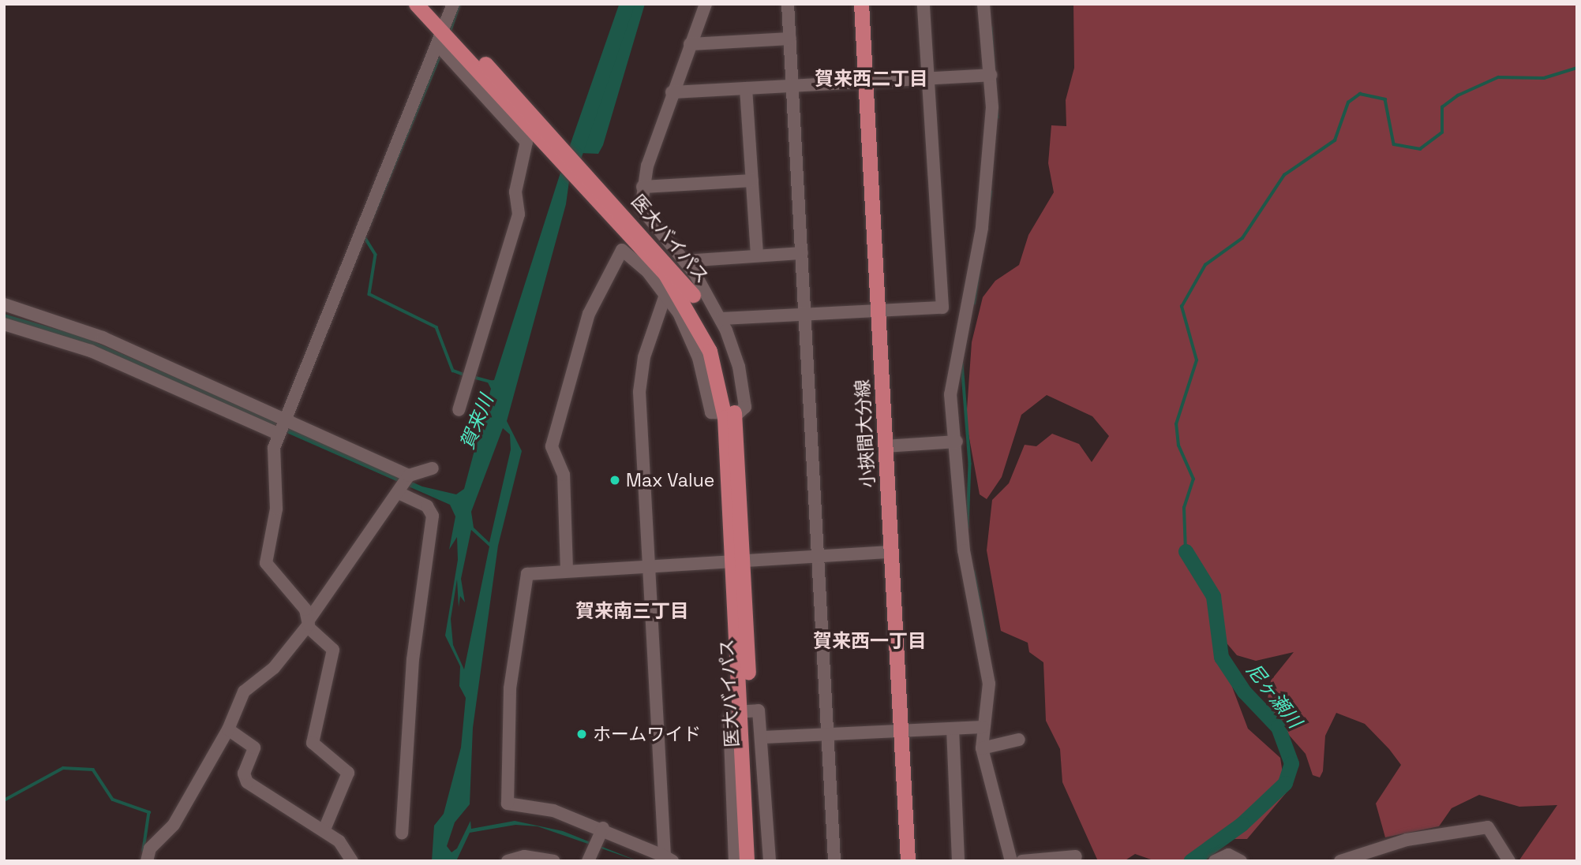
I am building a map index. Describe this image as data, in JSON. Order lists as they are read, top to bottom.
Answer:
{
  "streets": {
    "main road": ["医大バイパス", "小挾間大分線"]
  },
  "districts": ["賀来西二丁目", "賀来南三丁目", "賀来西一丁目"],
  "water": ["賀来川", "尼ヶ瀬川"],
  "places": ["Max Value", "ホームワイド"]
}
